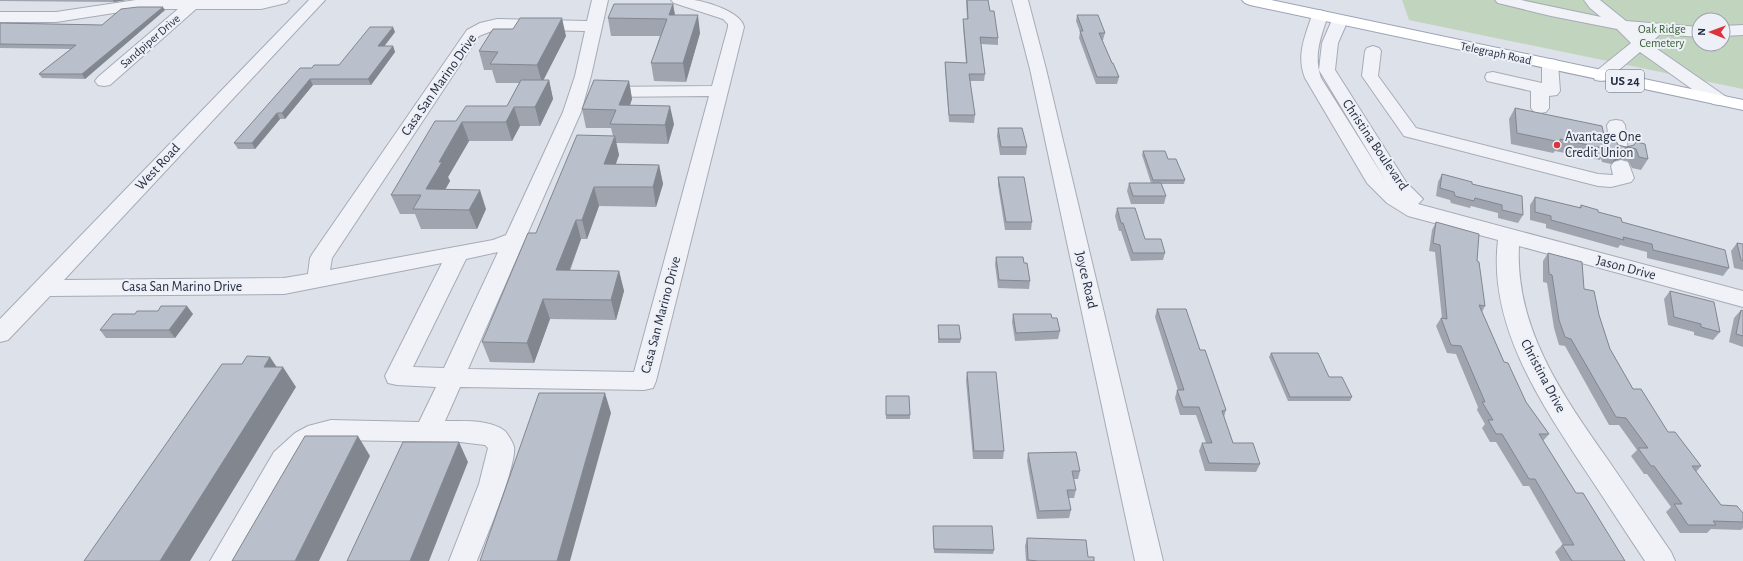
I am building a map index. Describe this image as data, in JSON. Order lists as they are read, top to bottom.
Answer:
{
  "streets": {
    "main road": ["Telegraph Road", "US 24"],
    "street": [
      "Sandpiper Drive",
      "Casa San Marino Drive",
      "Christina Boulevard",
      "West Road",
      "Jason Drive",
      "Joyce Road",
      "Christina Drive"
    ]
  },
  "crossings": [
    ["Telegraph Road", "Christina Boulevard"],
    ["Casa San Marino Drive", "West Road"],
    ["Jason Drive", "Christina Drive"]
  ],
  "parks": ["Oak Ridge Cemetery"],
  "places": ["Avantage One Credit Union"],
  "north": "left"
}
